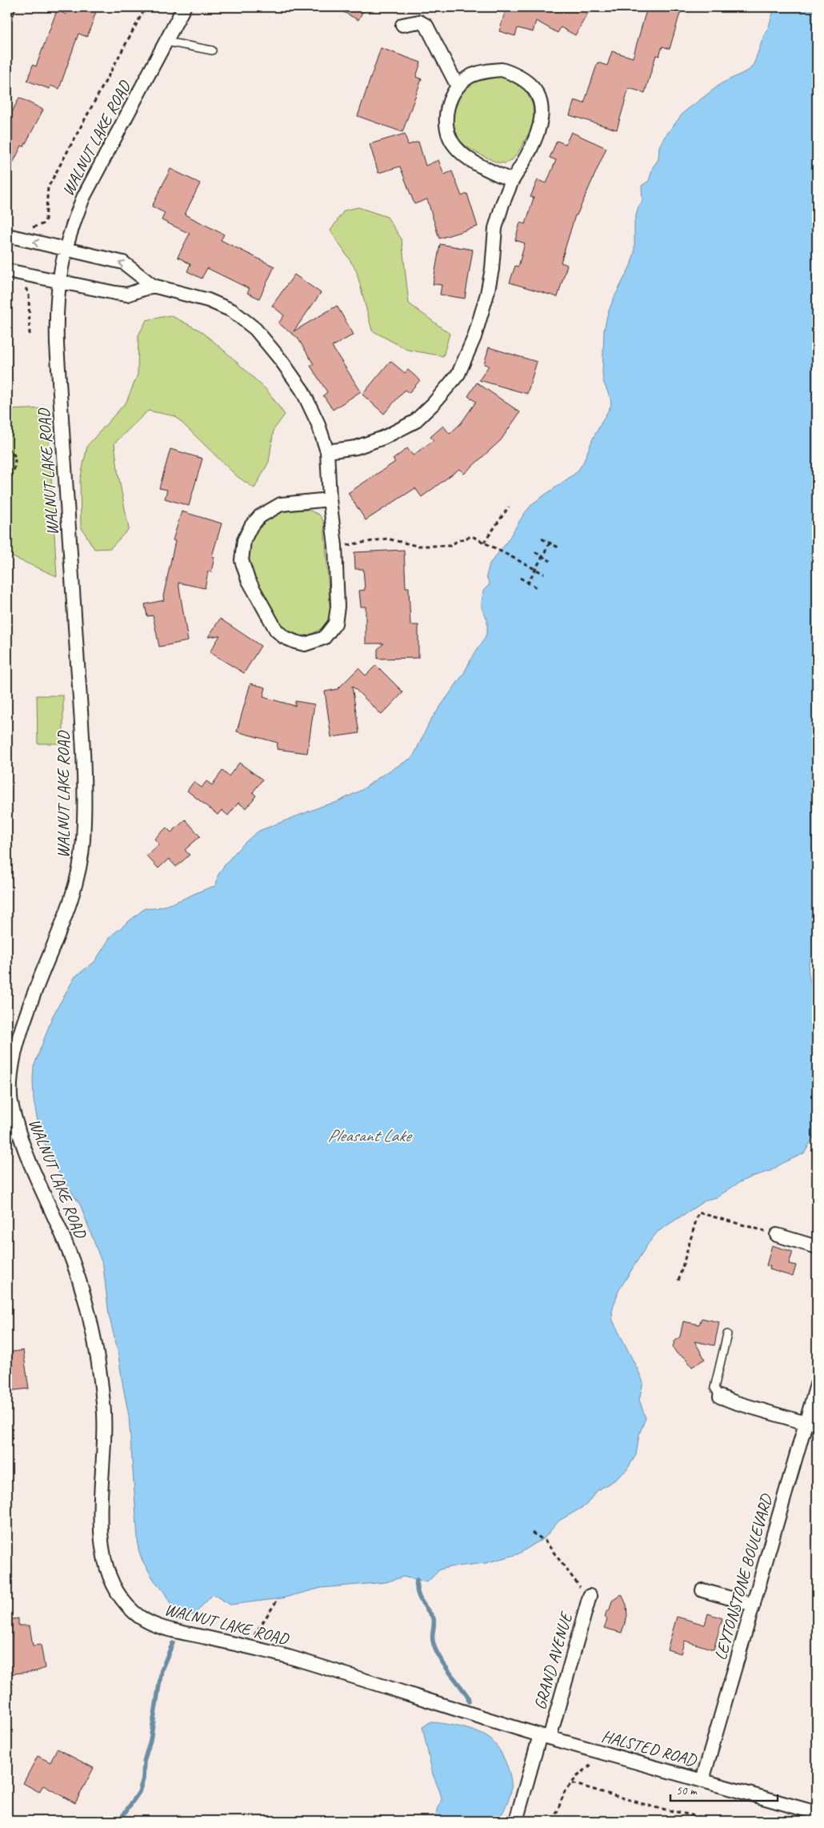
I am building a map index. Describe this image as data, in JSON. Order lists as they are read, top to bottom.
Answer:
{
  "streets": {
    "street": [
      "WALNUT LAKE ROAD",
      "LEYTONSTONE BOULEVARD",
      "GRAND AVENUE",
      "HALSTED ROAD"
    ]
  },
  "crossings": [
    ["WALNUT LAKE ROAD", "GRAND AVENUE"],
    ["WALNUT LAKE ROAD", "HALSTED ROAD"],
    ["LEYTONSTONE BOULEVARD", "HALSTED ROAD"],
    ["GRAND AVENUE", "HALSTED ROAD"]
  ],
  "water": ["Pleasant Lake"],
  "scale_bar": "50 m"
}
